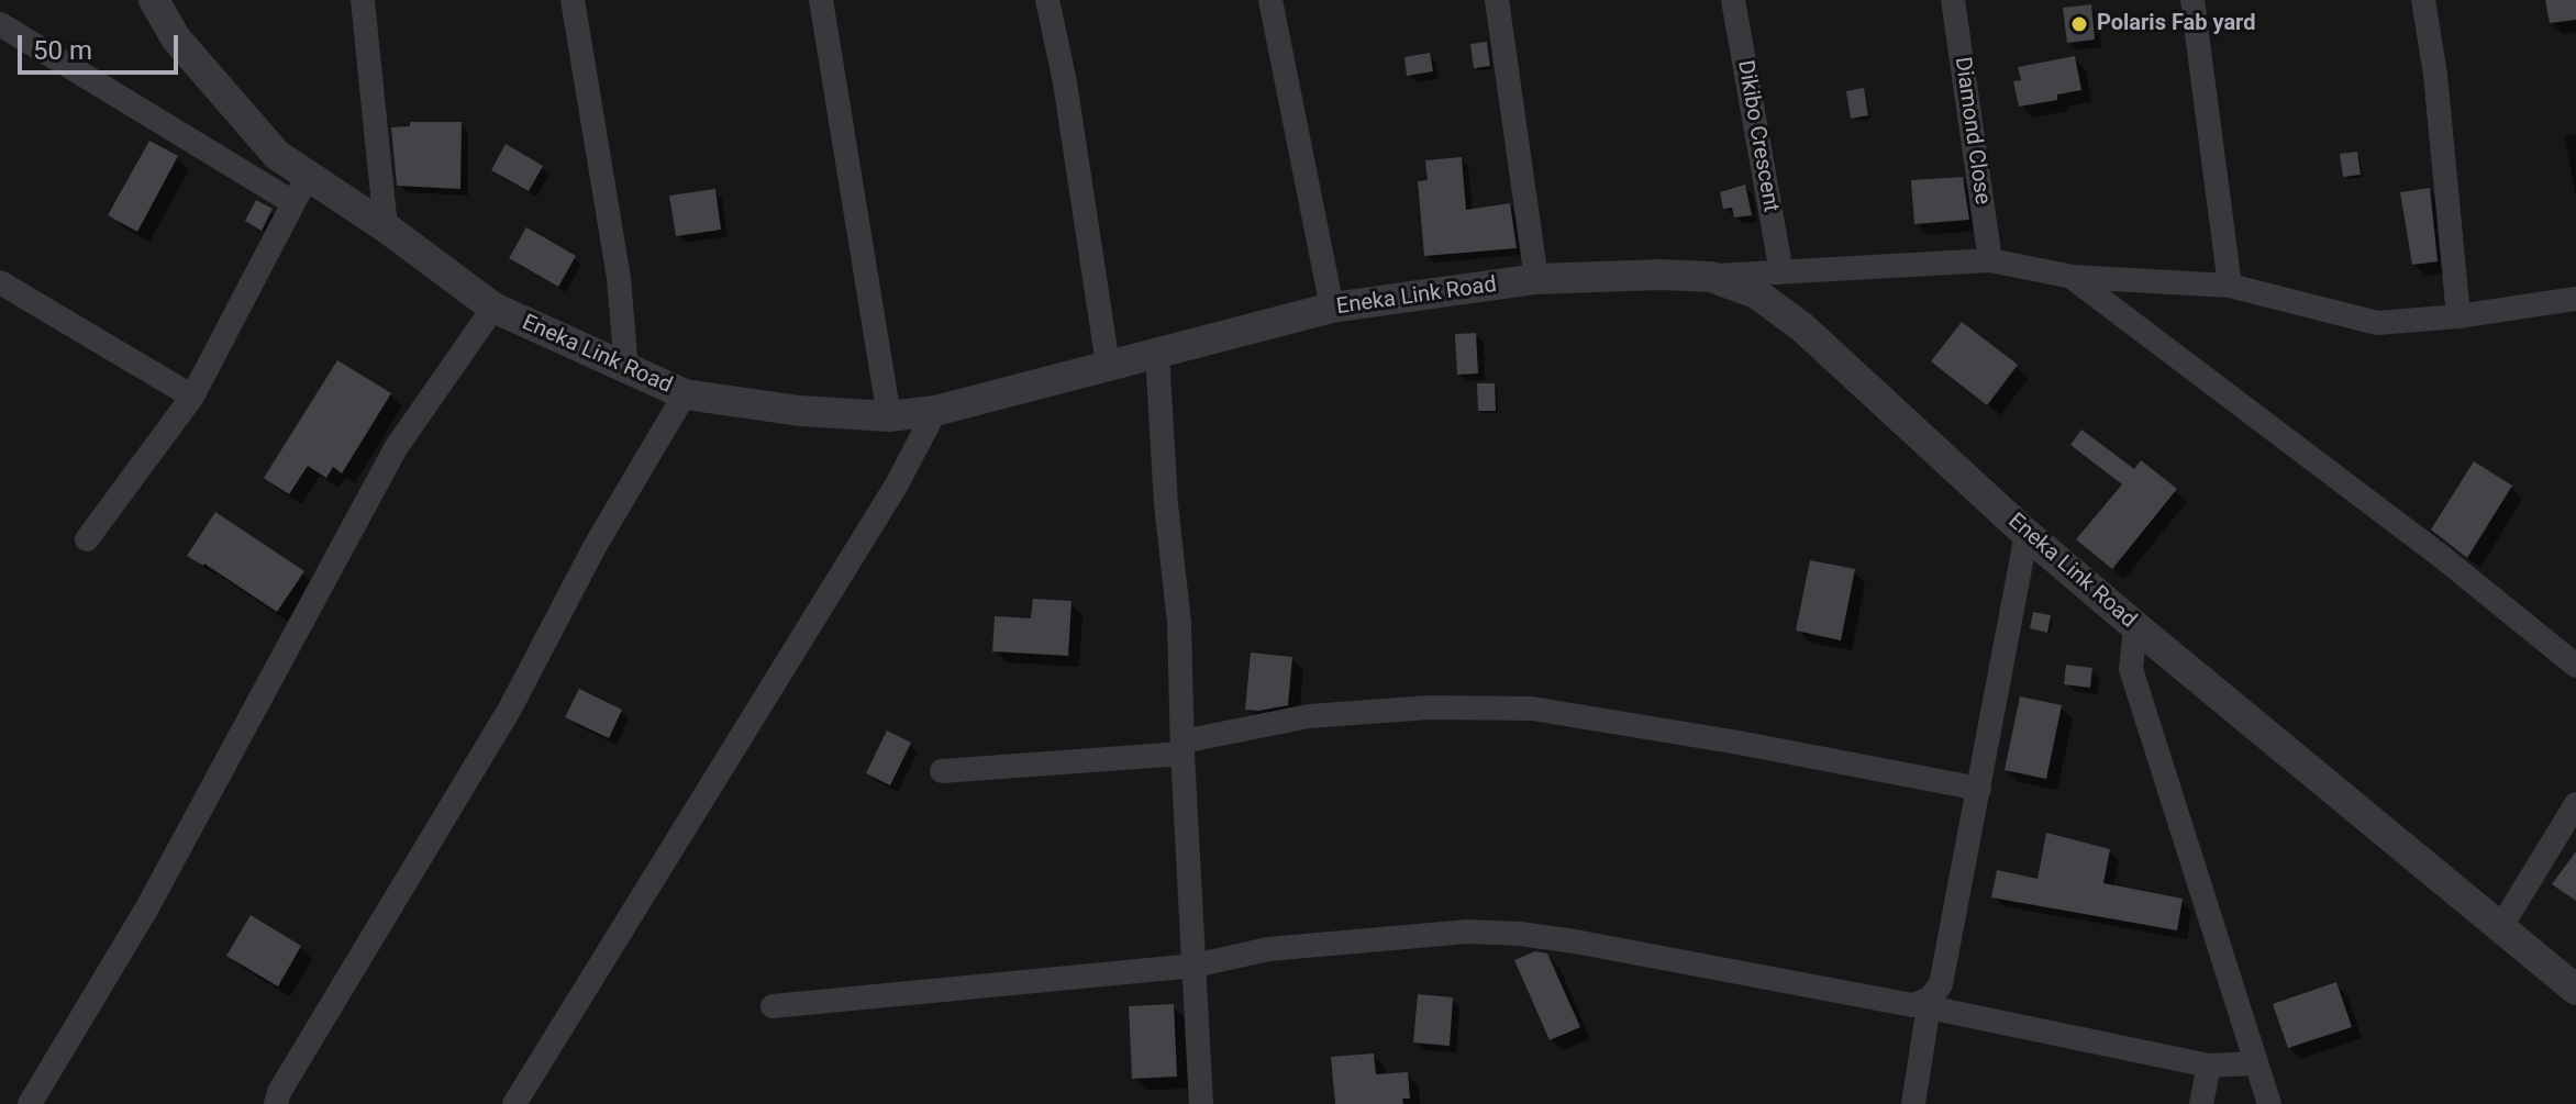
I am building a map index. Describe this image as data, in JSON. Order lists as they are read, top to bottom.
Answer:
{
  "streets": {
    "street": ["Diamond Close", "Dikibo Crescent", "Eneka Link Road"]
  },
  "places": ["Polaris Fab yard"],
  "scale_bar": "50 m"
}
